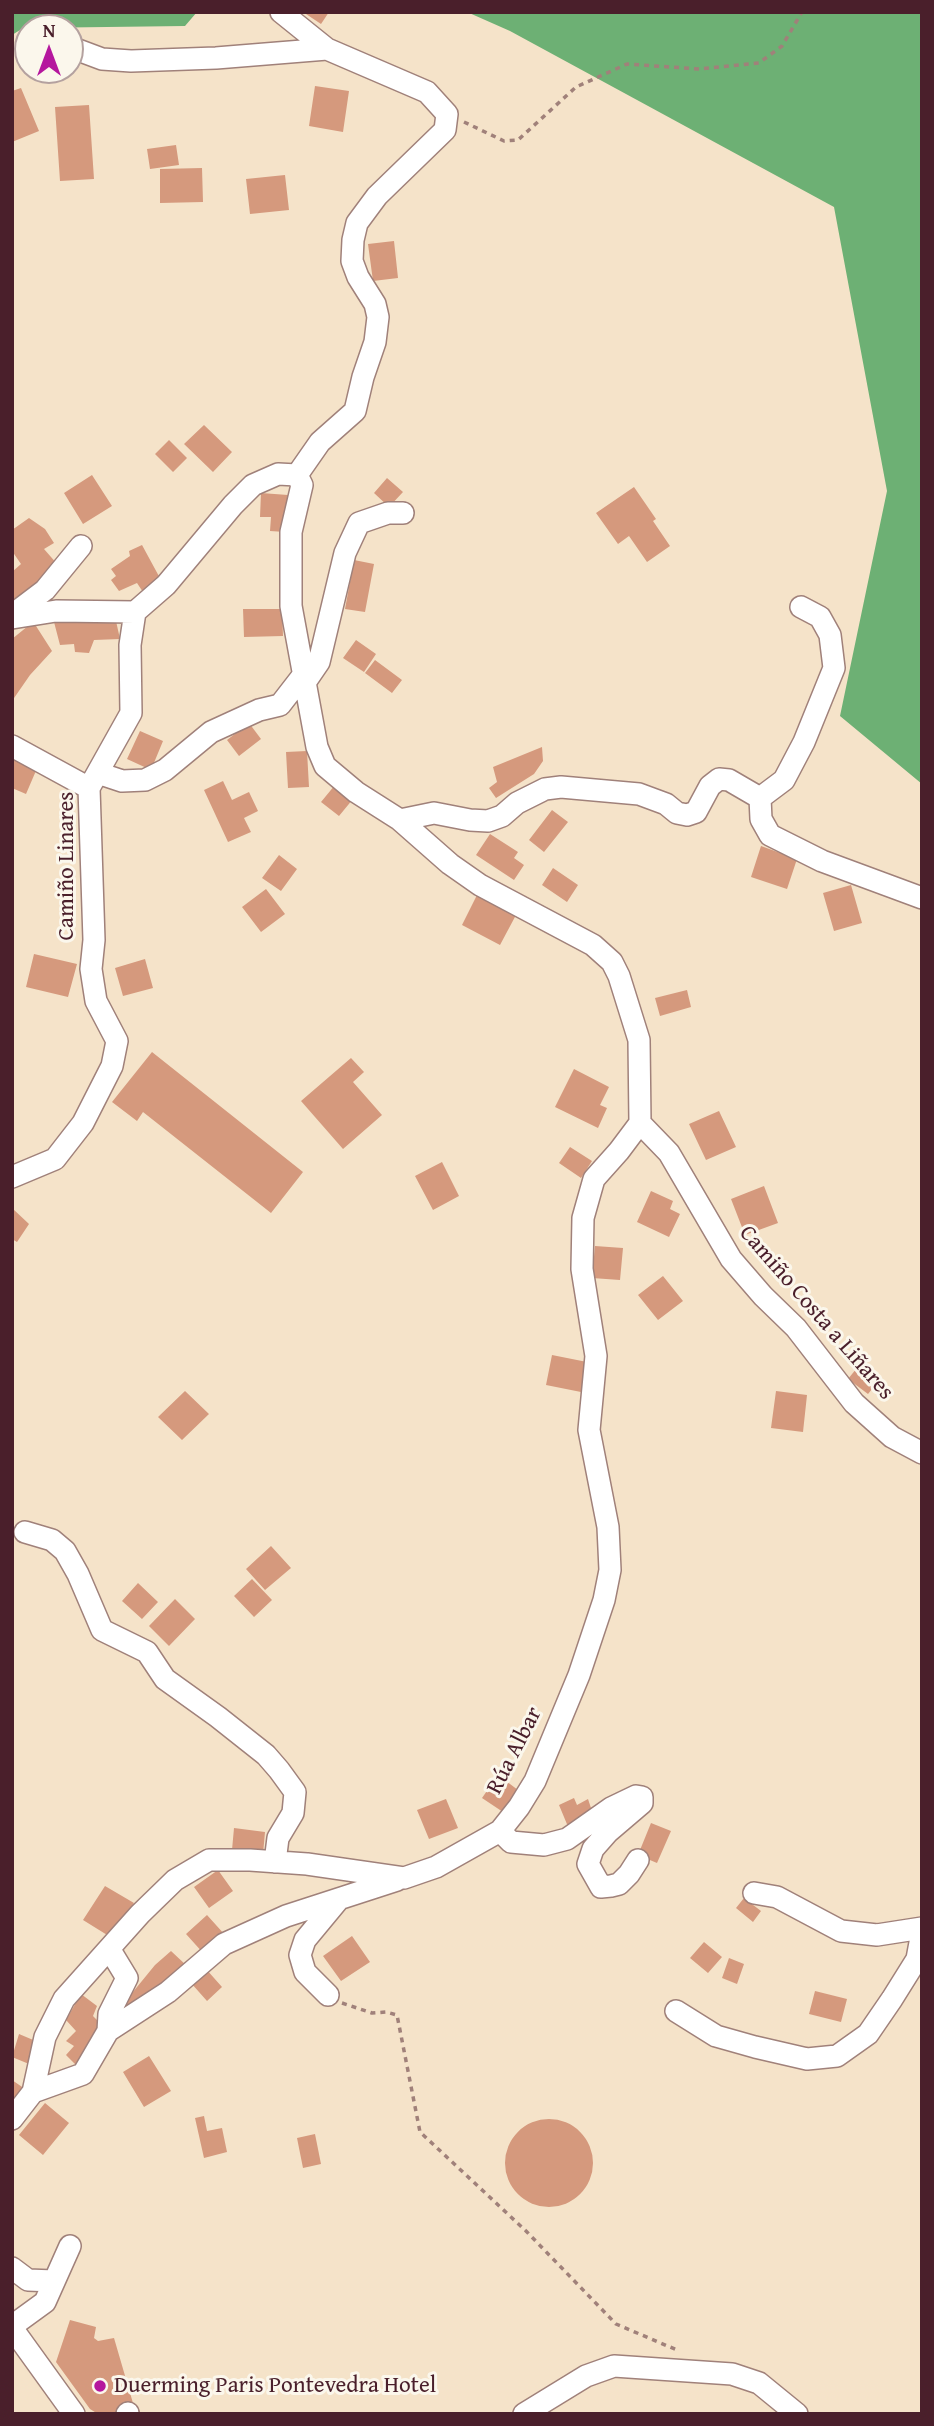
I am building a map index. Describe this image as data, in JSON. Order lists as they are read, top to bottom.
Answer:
{
  "streets": {
    "street": ["Camiño Linares", "Camiño Costa a Liñares", "Rúa Albar"]
  },
  "crossings": [
    ["Camiño Costa a Liñares", "Rúa Albar"]
  ],
  "places": ["Duerming Paris Pontevedra Hotel"],
  "north": "top"
}
